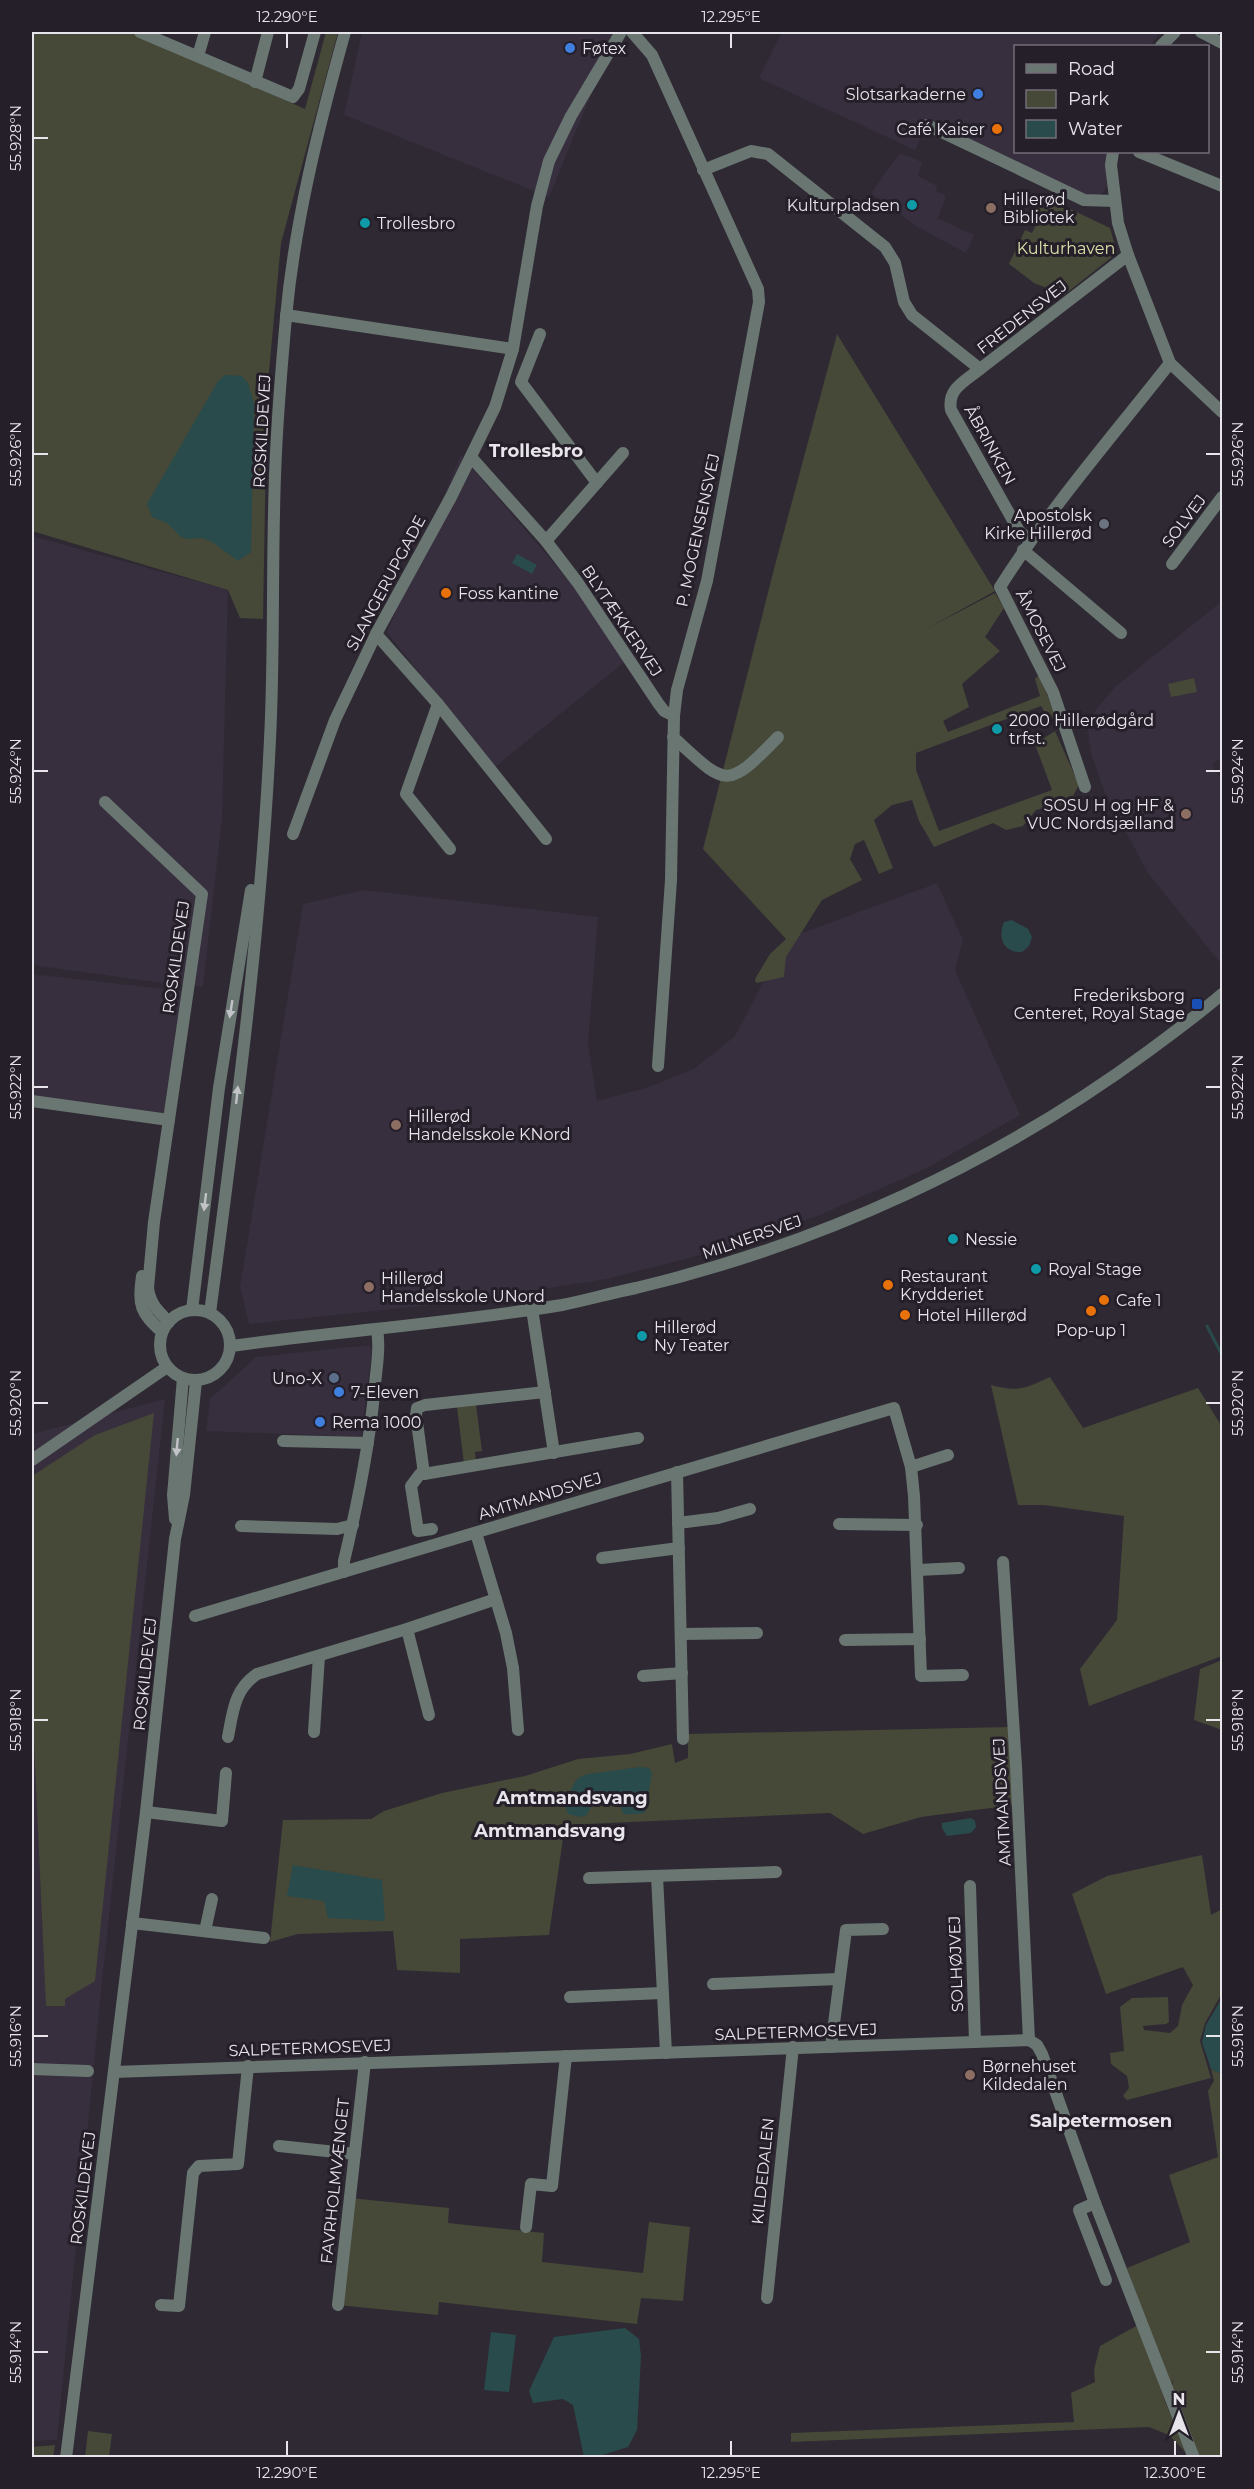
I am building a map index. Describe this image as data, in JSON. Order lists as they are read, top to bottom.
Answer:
{
  "streets": {
    "street": [
      "FREDENSVEJ",
      "ROSKILDEVEJ",
      "ÅBRINKEN",
      "SOLVEJ",
      "P. MOGENSENSVEJ",
      "SLANGERUPGADE",
      "BLYTÆKKERVEJ",
      "ÅMOSEVEJ",
      "MILNERSVEJ",
      "AMTMANDSVEJ",
      "SOLHØJVEJ",
      "SALPETERMOSEVEJ",
      "KILDEDALEN",
      "FAVRHOLMVÆNGET"
    ]
  },
  "crossings": [
    ["FREDENSVEJ", "ÅBRINKEN"],
    ["FREDENSVEJ", "P. MOGENSENSVEJ"],
    ["ROSKILDEVEJ", "MILNERSVEJ"],
    ["ROSKILDEVEJ", "SALPETERMOSEVEJ"],
    ["ÅBRINKEN", "ÅMOSEVEJ"],
    ["P. MOGENSENSVEJ", "BLYTÆKKERVEJ"],
    ["SLANGERUPGADE", "BLYTÆKKERVEJ"],
    ["AMTMANDSVEJ", "SALPETERMOSEVEJ"],
    ["SOLHØJVEJ", "SALPETERMOSEVEJ"],
    ["SALPETERMOSEVEJ", "KILDEDALEN"],
    ["SALPETERMOSEVEJ", "FAVRHOLMVÆNGET"]
  ],
  "districts": [
    "Trollesbro",
    "Amtmandsvang",
    "Amtmandsvang",
    "Salpetermosen"
  ],
  "parks": ["Kulturhaven"],
  "places": {
    "other": [
      "Føtex",
      "Slotsarkaderne",
      "Café Kaiser",
      "Kulturpladsen",
      "Hillerød Bibliotek",
      "Trollesbro",
      "Apostolsk Kirke Hillerød",
      "Foss kantine",
      "2000 Hillerødgård trfst.",
      "SOSU H og HF & VUC Nordsjælland",
      "Hillerød Handelsskole KNord",
      "Nessie",
      "Royal Stage",
      "Restaurant Krydderiet",
      "Hillerød Handelsskole UNord",
      "Cafe 1",
      "Pop-up 1",
      "Hotel Hillerød",
      "Hillerød Ny Teater",
      "Uno-X",
      "7-Eleven",
      "Rema 1000",
      "Børnehuset Kildedalen"
    ],
    "transit": ["Frederiksborg Centeret, Royal Stage"]
  },
  "legend": ["Road", "Park", "Water"],
  "north": "top",
  "coordinates": [
    "12.290°E",
    "12.295°E",
    "55.928°N",
    "55.926°N",
    "55.924°N",
    "55.922°N",
    "55.920°N",
    "55.918°N",
    "55.916°N",
    "55.914°N",
    "12.300°E"
  ]
}
